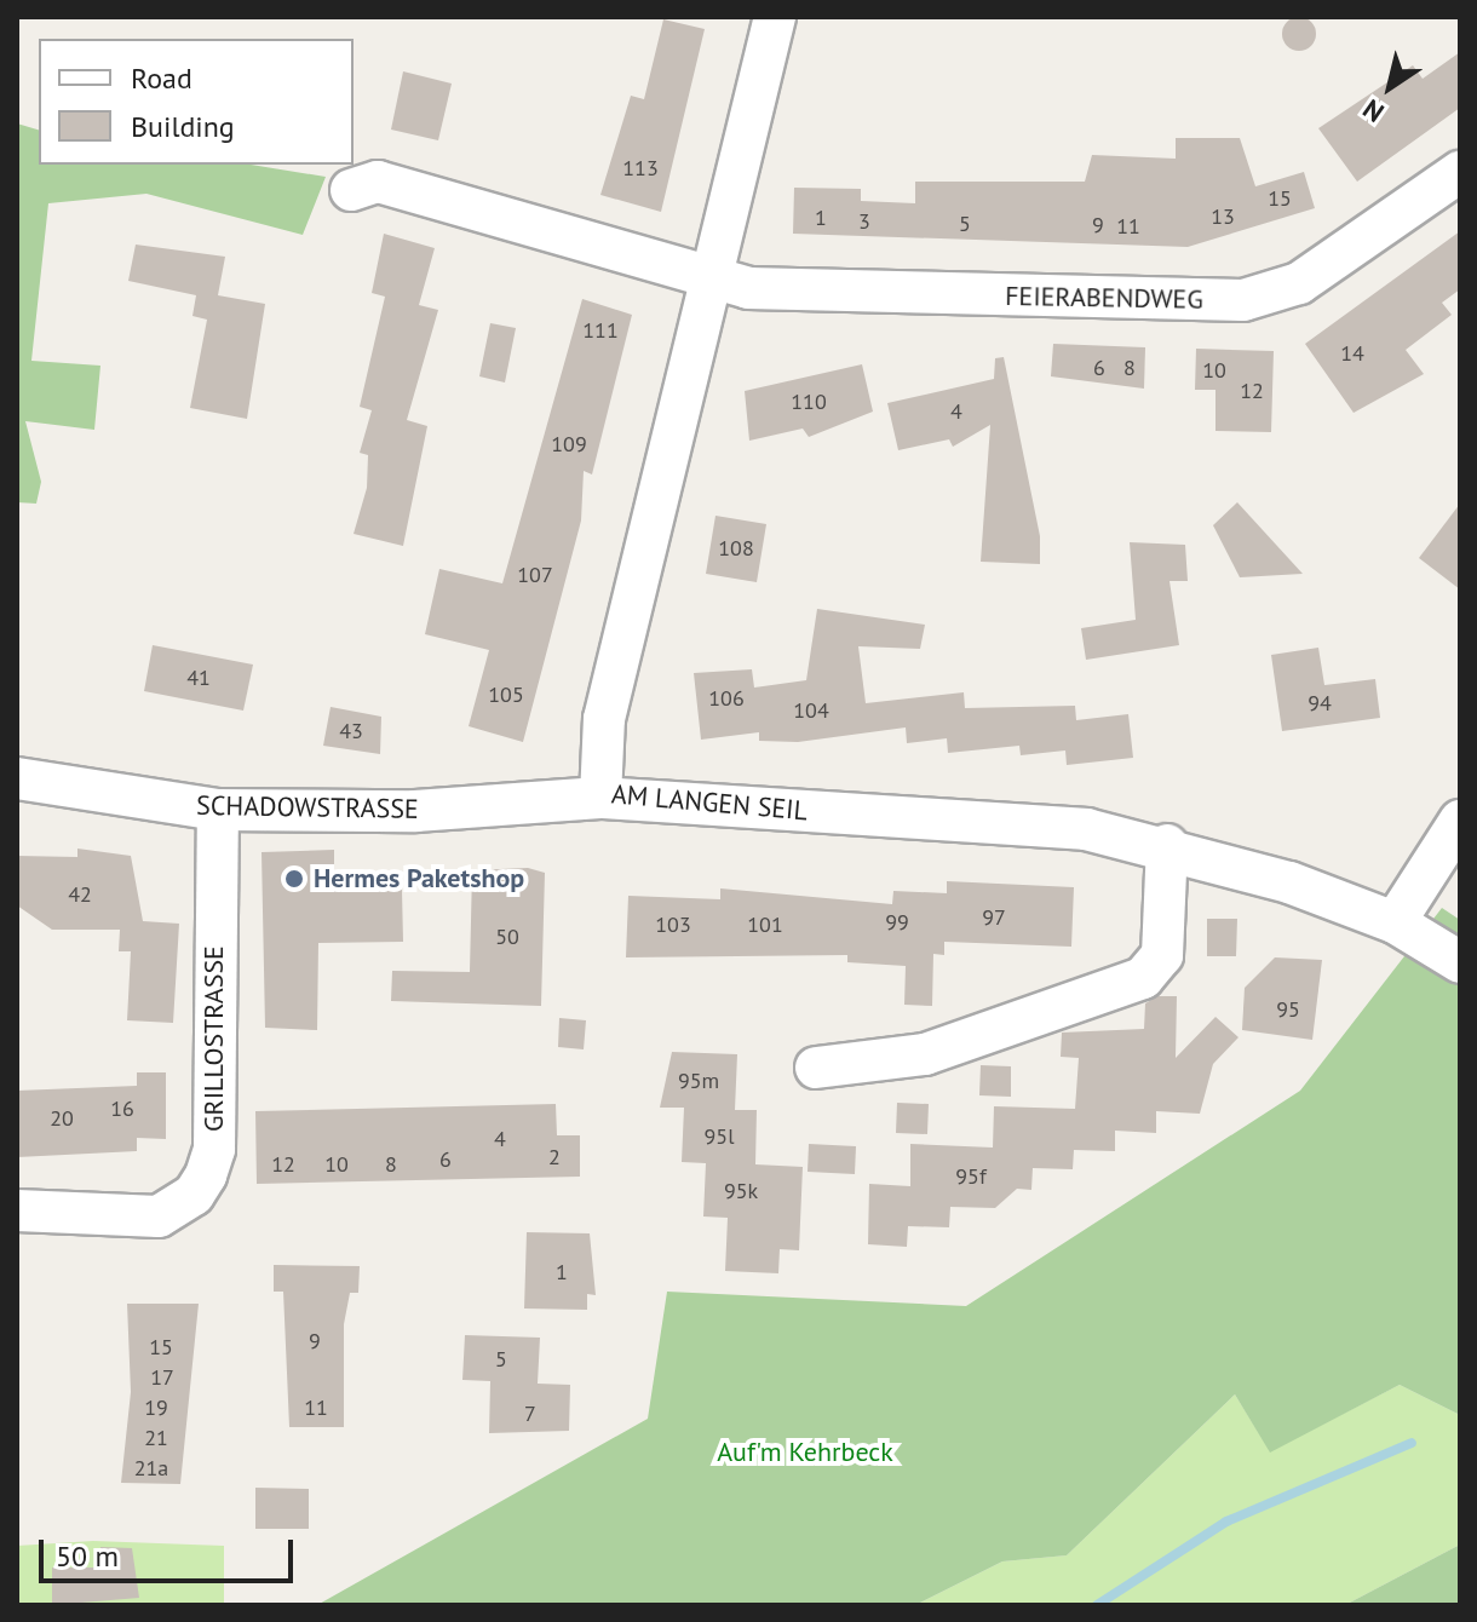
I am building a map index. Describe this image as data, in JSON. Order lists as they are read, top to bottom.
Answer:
{
  "streets": {
    "street": [
      "FEIERABENDWEG",
      "AM LANGEN SEIL",
      "SCHADOWSTRASSE",
      "GRILLOSTRASSE"
    ]
  },
  "crossings": [
    ["FEIERABENDWEG", "AM LANGEN SEIL"],
    ["AM LANGEN SEIL", "SCHADOWSTRASSE"],
    ["SCHADOWSTRASSE", "GRILLOSTRASSE"]
  ],
  "parks": ["Auf'm Kehrbeck"],
  "places": ["Hermes Paketshop"],
  "house_numbers": [
    "113",
    "15",
    "13",
    "1",
    "3",
    "5",
    "9",
    "11",
    "111",
    "14",
    "6",
    "8",
    "10",
    "12",
    "110",
    "4",
    "109",
    "108",
    "107",
    "41",
    "105",
    "106",
    "94",
    "104",
    "43",
    "42",
    "97",
    "99",
    "103",
    "101",
    "50",
    "95",
    "95m",
    "16",
    "20",
    "95l",
    "4",
    "2",
    "6",
    "12",
    "10",
    "8",
    "95f",
    "95k",
    "1",
    "9",
    "15",
    "5",
    "17",
    "19",
    "11",
    "7",
    "21",
    "21a"
  ],
  "legend": ["Road", "Building"],
  "scale_bar": "50 m",
  "north": "bottom left"
}
